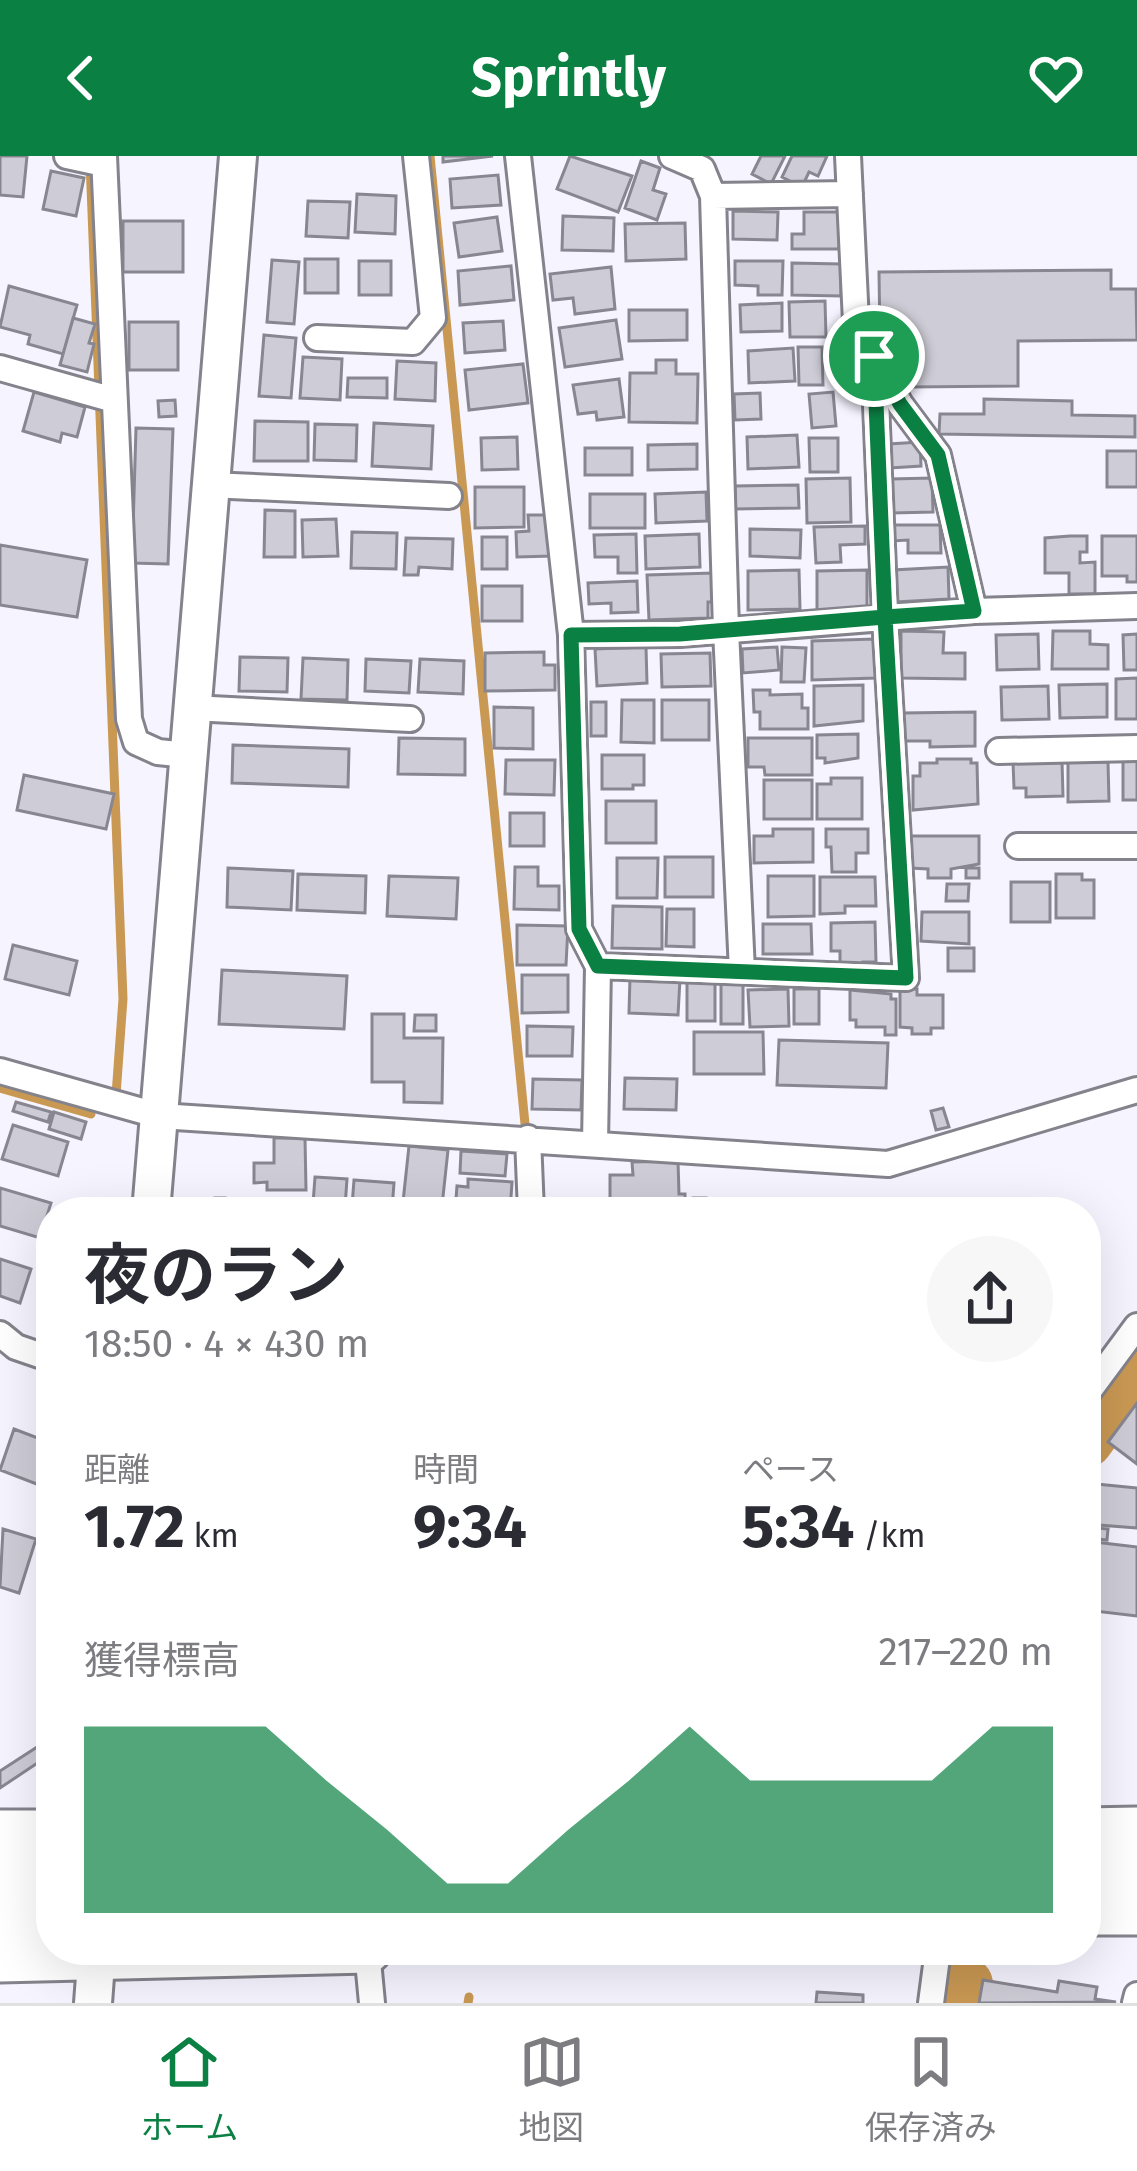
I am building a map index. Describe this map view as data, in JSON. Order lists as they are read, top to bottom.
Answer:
{
  "page": {
    "header": "Sprintly",
    "heading": ["夜のラン", "18:50 · 4 × 430 m"],
    "stats": [
      ["距離", "1.72 km"],
      ["時間", "9:34"],
      ["ペース", "5:34 /km"]
    ],
    "chart": ["獲得標高", "217–220 m"],
    "tabs": ["ホーム", "地図", "保存済み"]
  }
}
